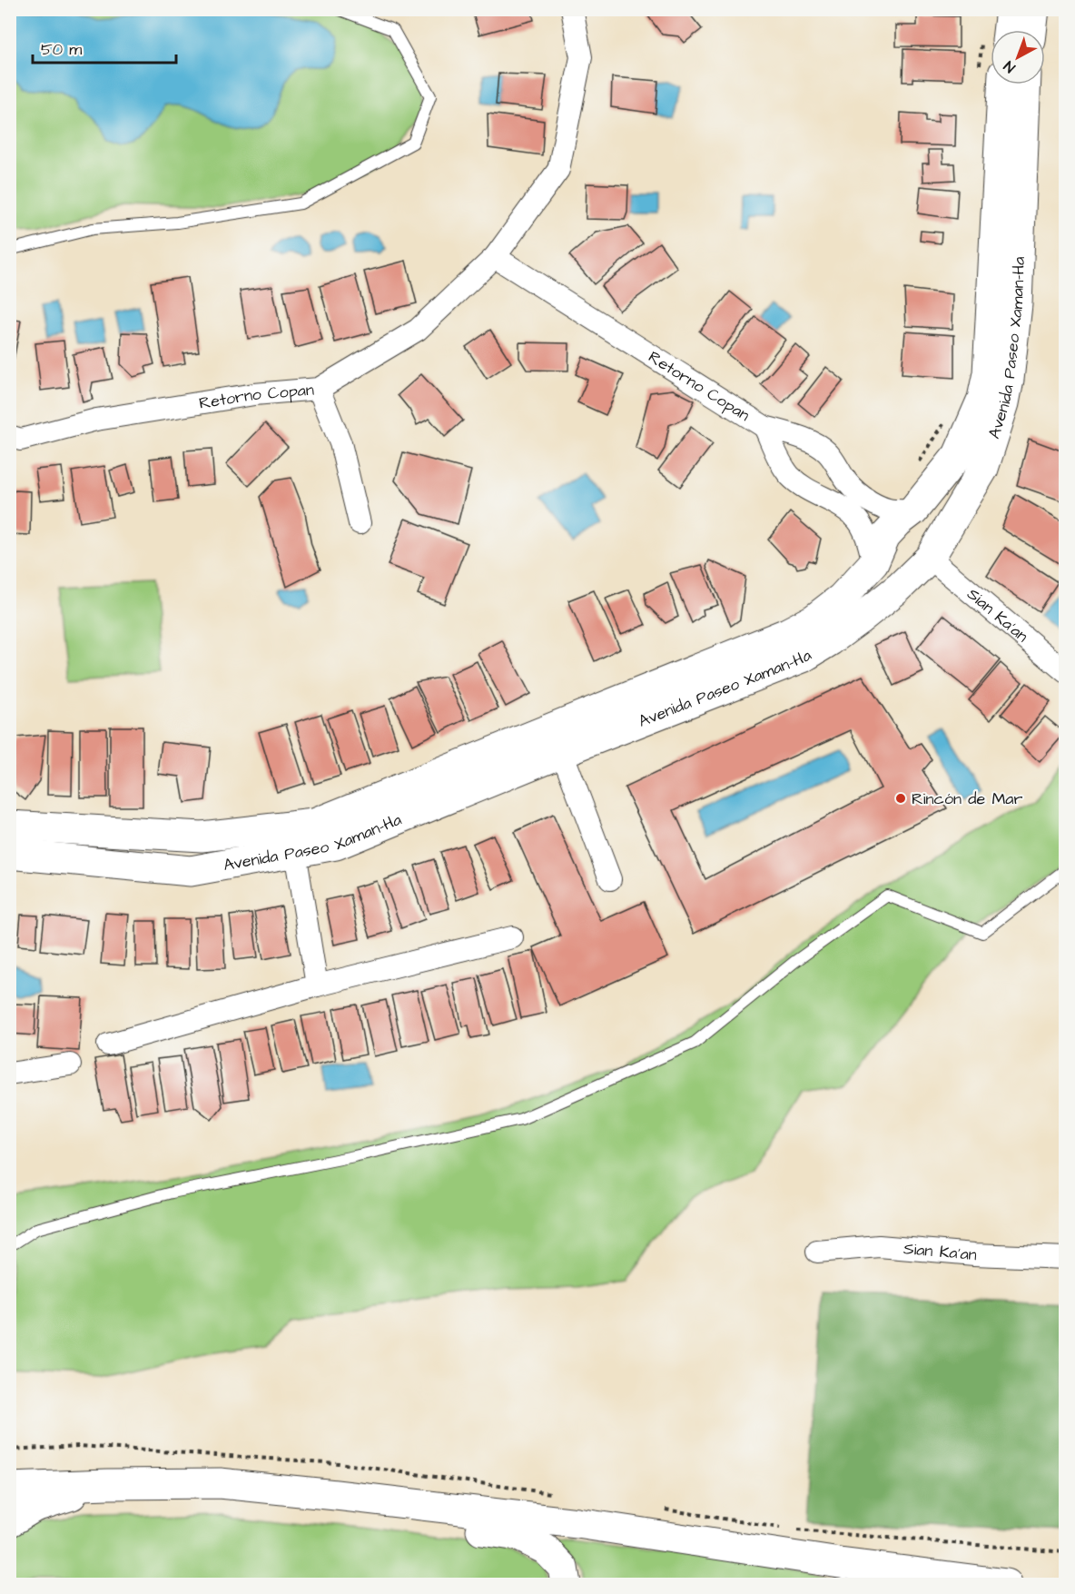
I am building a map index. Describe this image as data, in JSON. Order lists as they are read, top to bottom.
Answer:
{
  "streets": {
    "main road": ["Avenida Paseo Xaman-Ha"],
    "street": ["Retorno Copan", "Sian Ka'an"]
  },
  "crossings": [
    ["Avenida Paseo Xaman-Ha", "Retorno Copan"],
    ["Avenida Paseo Xaman-Ha", "Sian Ka'an"]
  ],
  "places": ["Rincón de Mar"],
  "scale_bar": "50 m",
  "north": "bottom left"
}
